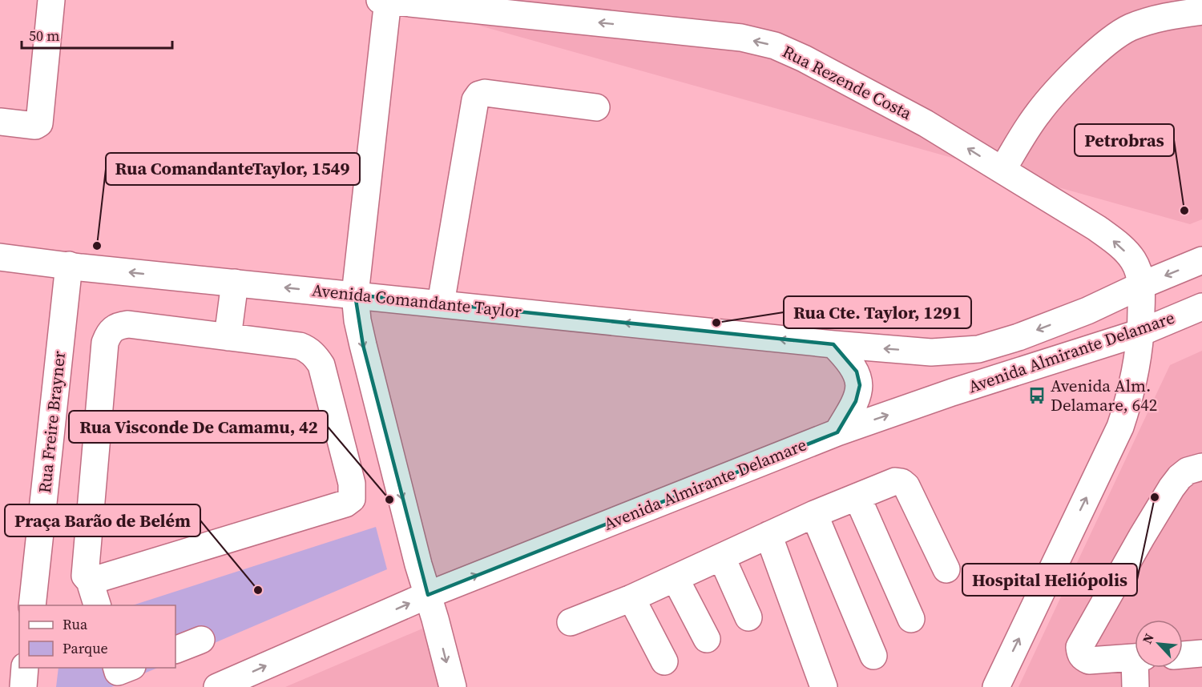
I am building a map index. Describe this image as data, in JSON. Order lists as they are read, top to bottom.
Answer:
{
  "streets": {
    "main road": [
      "Rua Rezende Costa",
      "Avenida Comandante Taylor",
      "Avenida Almirante Delamare",
      "Rua Freire Brayner"
    ]
  },
  "crossings": [
    ["Rua Rezende Costa", "Avenida Almirante Delamare"],
    ["Avenida Comandante Taylor", "Avenida Almirante Delamare"],
    ["Avenida Comandante Taylor", "Rua Freire Brayner"]
  ],
  "one_way": ["Avenida Comandante Taylor"],
  "places": {
    "other": [
      "Petrobras",
      "Rua ComandanteTaylor, 1549",
      "Rua Cte. Taylor, 1291",
      "Hospital Heliópolis",
      "Rua Visconde De Camamu, 42",
      "Praça Barão de Belém"
    ],
    "bus stop": ["Avenida Alm. Delamare, 642"]
  },
  "legend": ["Rua", "Parque"],
  "scale_bar": "50 m",
  "north": "top left"
}
